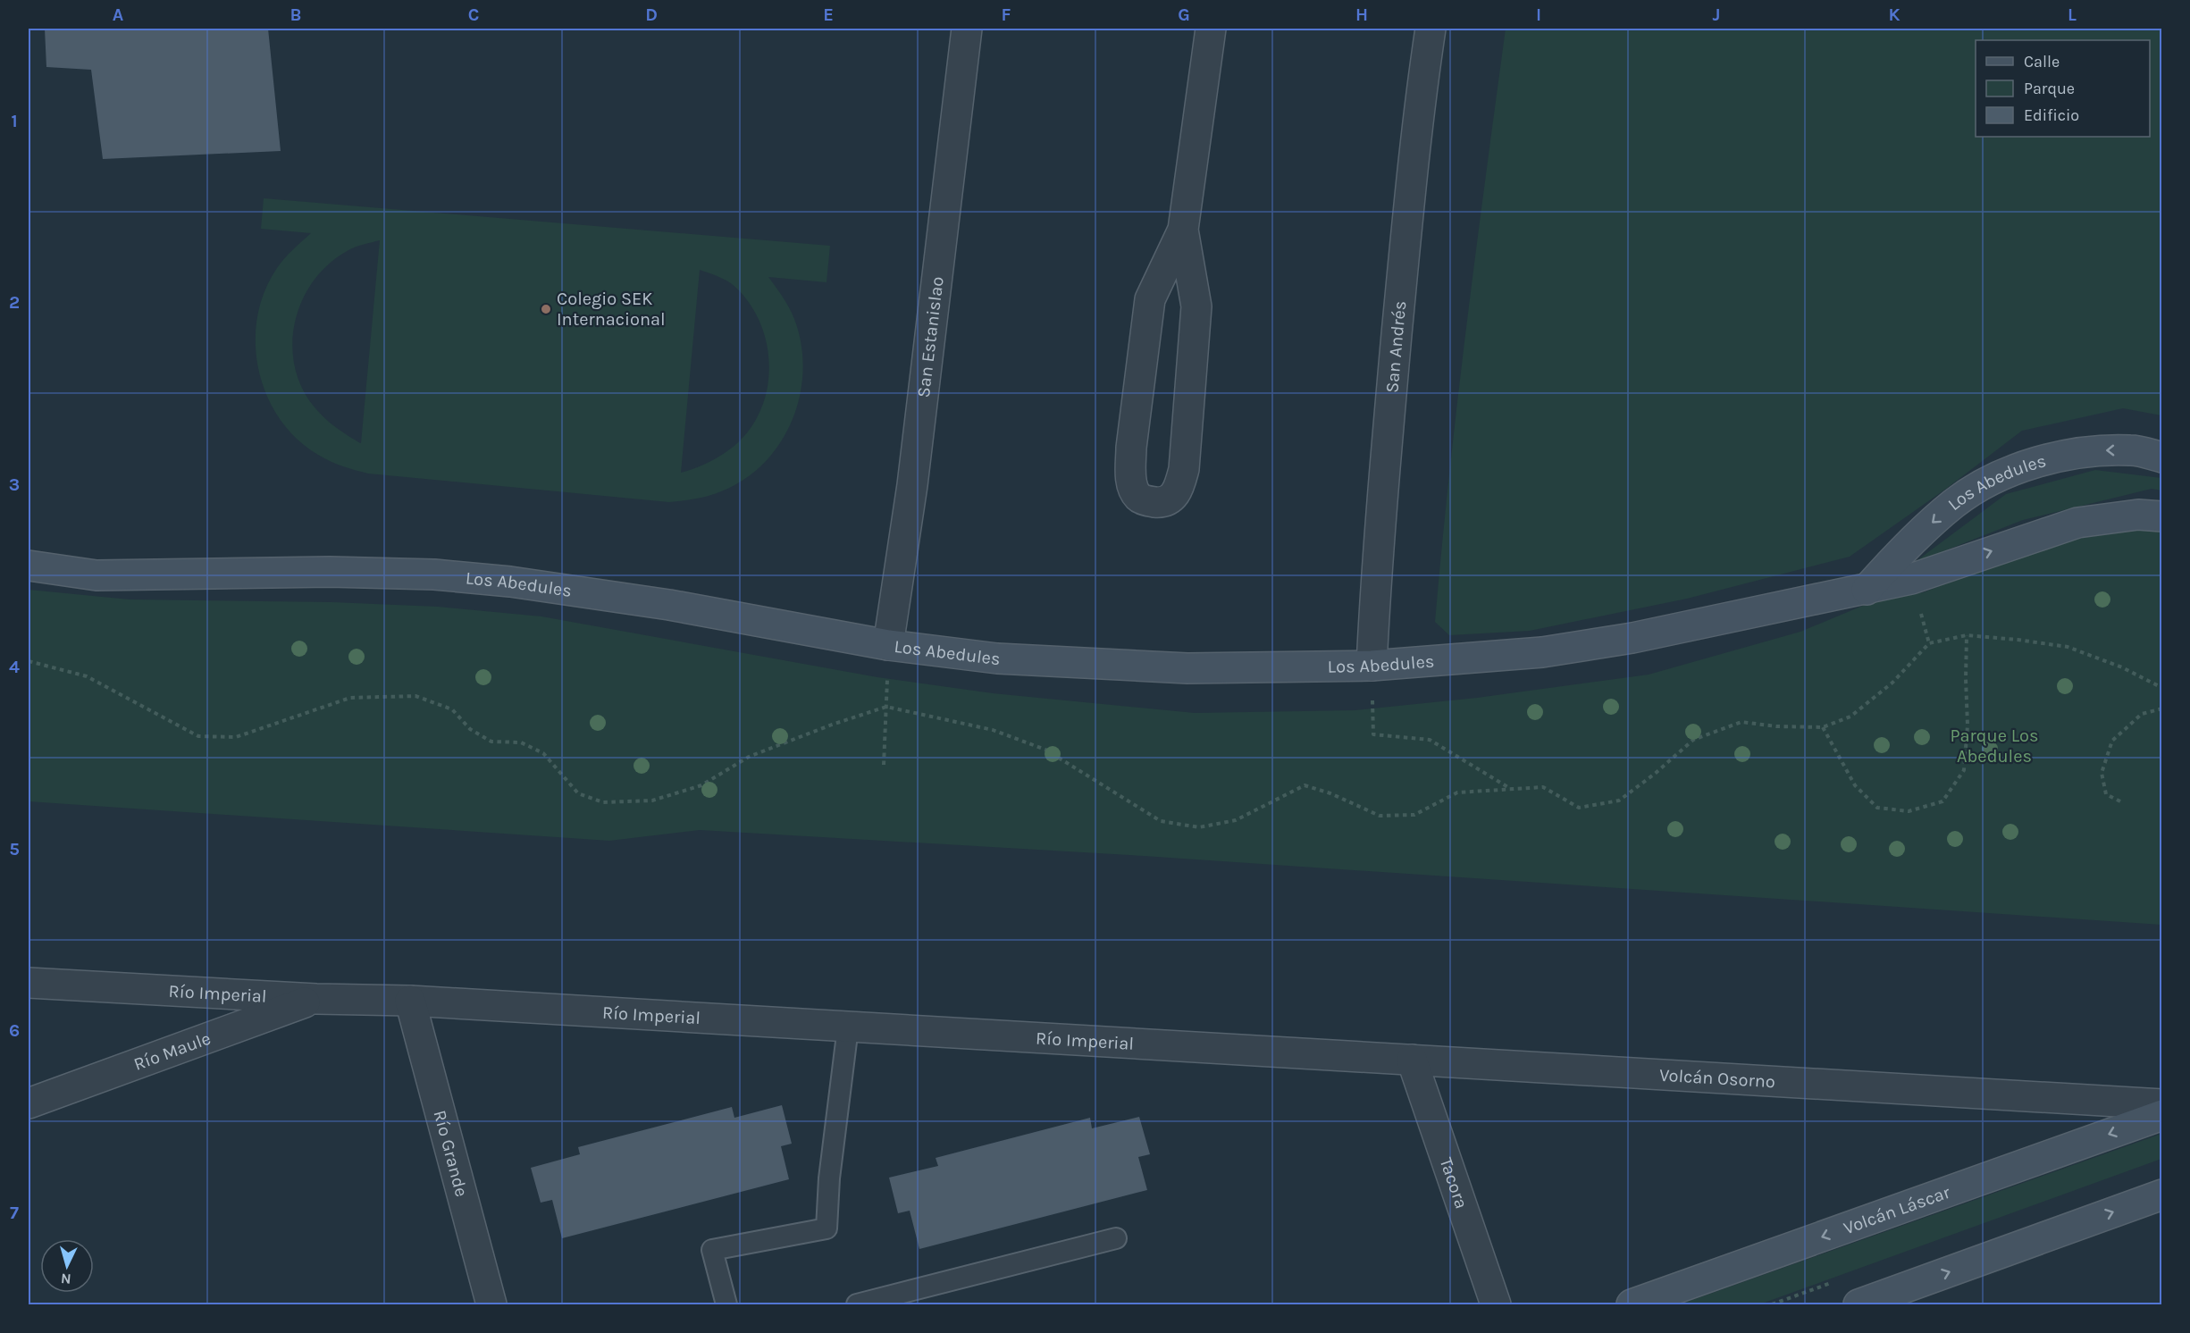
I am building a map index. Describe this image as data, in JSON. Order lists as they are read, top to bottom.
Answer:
{
  "streets": {
    "street": [
      "San Estanislao",
      "San Andrés",
      "Los Abedules",
      "Río Imperial",
      "Río Maule",
      "Volcán Osorno",
      "Río Grande",
      "Tacora",
      "Volcán Láscar"
    ]
  },
  "crossings": [
    ["San Estanislao", "Los Abedules"],
    ["San Andrés", "Los Abedules"],
    ["Río Imperial", "Río Maule"],
    ["Río Imperial", "Volcán Osorno"],
    ["Río Imperial", "Río Grande"],
    ["Volcán Osorno", "Tacora"]
  ],
  "parks": ["Parque Los Abedules"],
  "places": ["Colegio SEK Internacional"],
  "legend": ["Calle", "Parque", "Edificio"],
  "north": "bottom",
  "grid": {
    "columns": [
      "A",
      "B",
      "C",
      "D",
      "E",
      "F",
      "G",
      "H",
      "I",
      "J",
      "K",
      "L"
    ],
    "rows": [
      "1",
      "2",
      "3",
      "4",
      "5",
      "6",
      "7"
    ]
  }
}
